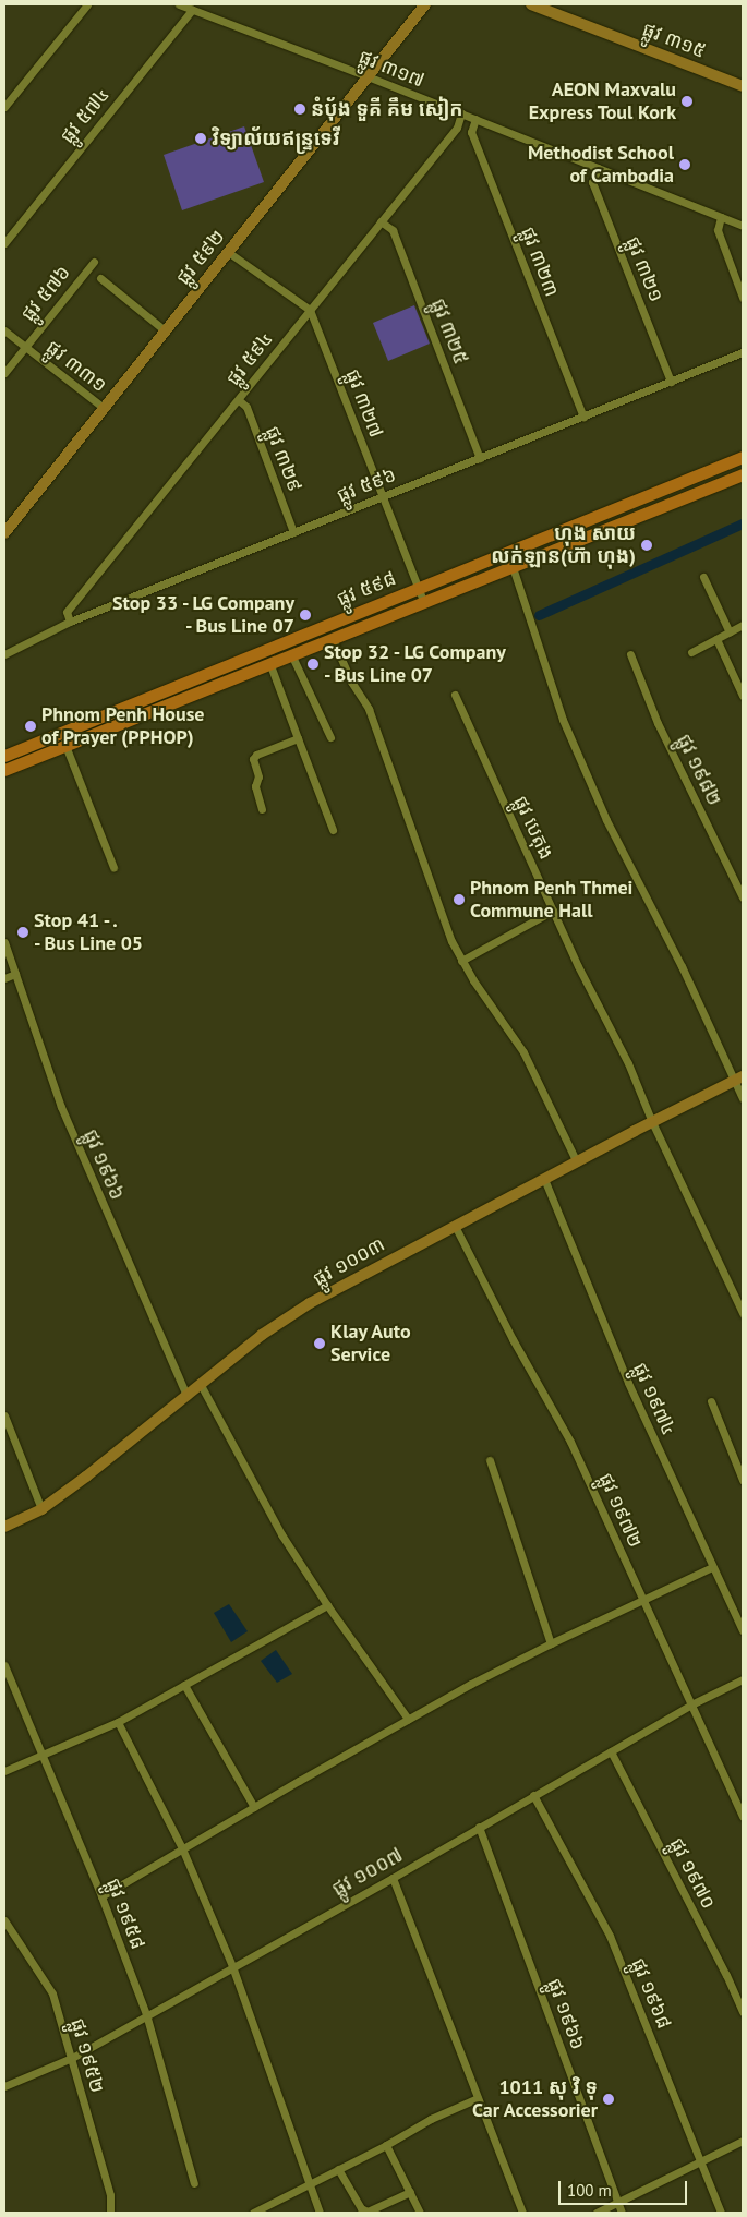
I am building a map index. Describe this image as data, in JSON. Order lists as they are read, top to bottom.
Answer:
{
  "streets": {
    "main road": ["ផ្លូវ ៥៩៨"],
    "street": [
      "ផ្លូវ ៣១៥",
      "ផ្លូវ ៣១៧",
      "ផ្លូវ ៥៧៤",
      "ផ្លូវ ៥៩២",
      "ផ្លូវ ៣២៣",
      "ផ្លូវ ៣២១",
      "ផ្លូវ ៥៧៦",
      "ផ្លូវ ៣២៥",
      "ផ្លូវ ៥៩៤",
      "ផ្លូវ ៣៣១",
      "ផ្លូវ ៣២៧",
      "ផ្លូវ ៣២៩",
      "ផ្លូវ ៥៩៦",
      "ផ្លូវ ១៩៨២",
      "ផ្លូវ បេតុង",
      "ផ្លូវ ១៩៦៦",
      "ផ្លូវ ១០០៣",
      "ផ្លូវ ១៩៧៤",
      "ផ្លូវ ១៩៧២",
      "ផ្លូវ ១០០៧",
      "ផ្លូវ ១៩៧០",
      "ផ្លូវ ១៩៥៨",
      "ផ្លូវ ១៩៦៨",
      "ផ្លូវ ១៩៥២"
    ]
  },
  "crossings": [
    ["ផ្លូវ ៣១៧", "ផ្លូវ ៥៧៤"],
    ["ផ្លូវ ៣១៧", "ផ្លូវ ៥៩២"],
    ["ផ្លូវ ៣១៧", "ផ្លូវ ៣២៣"],
    ["ផ្លូវ ៣១៧", "ផ្លូវ ៣២១"],
    ["ផ្លូវ ៣១៧", "ផ្លូវ ៥៩៤"],
    ["ផ្លូវ ៥៩២", "ផ្លូវ ៣៣១"],
    ["ផ្លូវ ៣២៣", "ផ្លូវ ៥៩៦"],
    ["ផ្លូវ ៣២១", "ផ្លូវ ៥៩៦"],
    ["ផ្លូវ ៥៧៦", "ផ្លូវ ៣៣១"],
    ["ផ្លូវ ៣២៥", "ផ្លូវ ៥៩៤"],
    ["ផ្លូវ ៣២៥", "ផ្លូវ ៥៩៦"],
    ["ផ្លូវ ៥៩៤", "ផ្លូវ ៣២៧"],
    ["ផ្លូវ ៥៩៤", "ផ្លូវ ៣២៩"],
    ["ផ្លូវ ៥៩៤", "ផ្លូវ ៥៩៦"],
    ["ផ្លូវ ៣២៧", "ផ្លូវ ៥៩៦"],
    ["ផ្លូវ ៣២៧", "ផ្លូវ ៥៩៨"],
    ["ផ្លូវ ៣២៩", "ផ្លូវ ៥៩៦"],
    ["ផ្លូវ បេតុង", "ផ្លូវ ១០០៣"],
    ["ផ្លូវ ១៩៦៦", "ផ្លូវ ១០០៣"],
    ["ផ្លូវ ១៩៦៦", "ផ្លូវ ១០០៧"],
    ["ផ្លូវ ១០០៣", "ផ្លូវ ១៩៧៤"],
    ["ផ្លូវ ១០០៣", "ផ្លូវ ១៩៧២"],
    ["ផ្លូវ ១៩៧២", "ផ្លូវ ១០០៧"],
    ["ផ្លូវ ១០០៧", "ផ្លូវ ១៩៧០"],
    ["ផ្លូវ ១០០៧", "ផ្លូវ ១៩៥៨"],
    ["ផ្លូវ ១០០៧", "ផ្លូវ ១៩៦៨"],
    ["ផ្លូវ ១០០៧", "ផ្លូវ ១៩៥២"]
  ],
  "places": [
    "AEON Maxvalu Express Toul Kork",
    "នំប៉័ង ទួគី គឹម សៀក",
    "វិទ្យាល័យឥន្រ្ទទេវី",
    "Methodist School of Cambodia",
    "ហុង សាយ លក់ឡាន(ហ៊ា ហុង)",
    "Stop 33 - LG Company - Bus Line 07",
    "Stop 32 - LG Company - Bus Line 07",
    "Phnom Penh House of Prayer (PPHOP)",
    "Phnom Penh Thmei Commune Hall",
    "Stop 41 - . - Bus Line 05",
    "Klay Auto Service",
    "1011 សុ វិ ទុ Car Accessorier"
  ],
  "scale_bar": "100 m"
}
